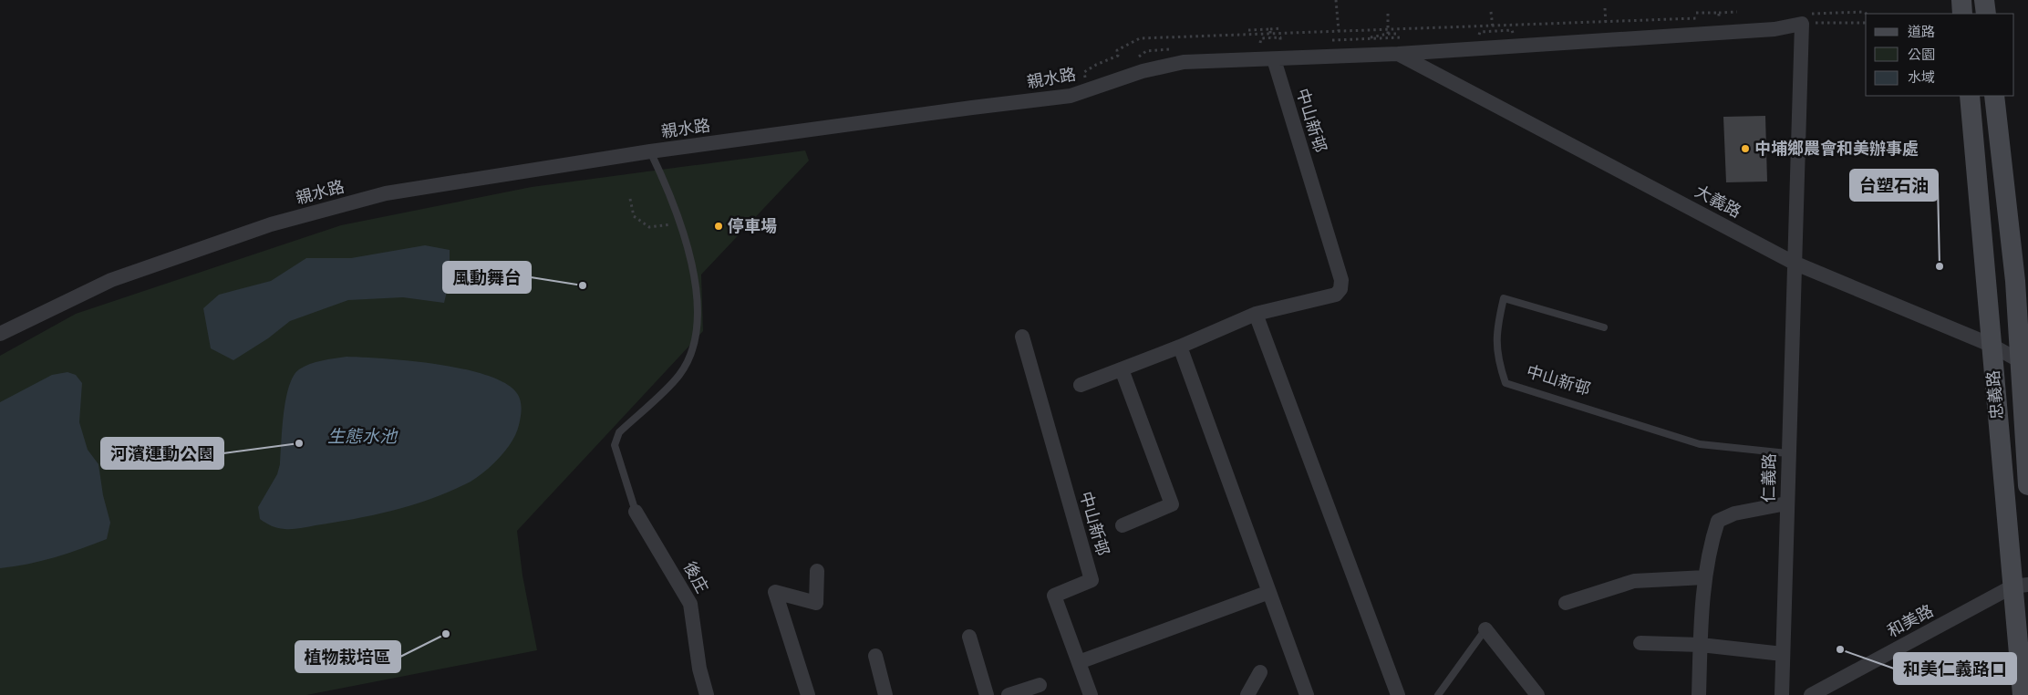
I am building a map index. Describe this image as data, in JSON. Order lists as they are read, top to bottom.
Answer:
{
  "streets": {
    "street": [
      "親水路",
      "中山新邨",
      "大義路",
      "忠義路",
      "仁義路",
      "後庄",
      "和美路"
    ]
  },
  "crossings": [
    ["親水路", "中山新邨"],
    ["親水路", "大義路"],
    ["親水路", "仁義路"],
    ["中山新邨", "仁義路"],
    ["大義路", "忠義路"],
    ["大義路", "仁義路"],
    ["忠義路", "和美路"]
  ],
  "water": ["生態水池"],
  "places": [
    "中埔鄉農會和美辦事處",
    "停車場",
    "台塑石油",
    "風動舞台",
    "河濱運動公園",
    "植物栽培區",
    "和美仁義路口"
  ],
  "legend": ["道路", "公園", "水域"]
}
